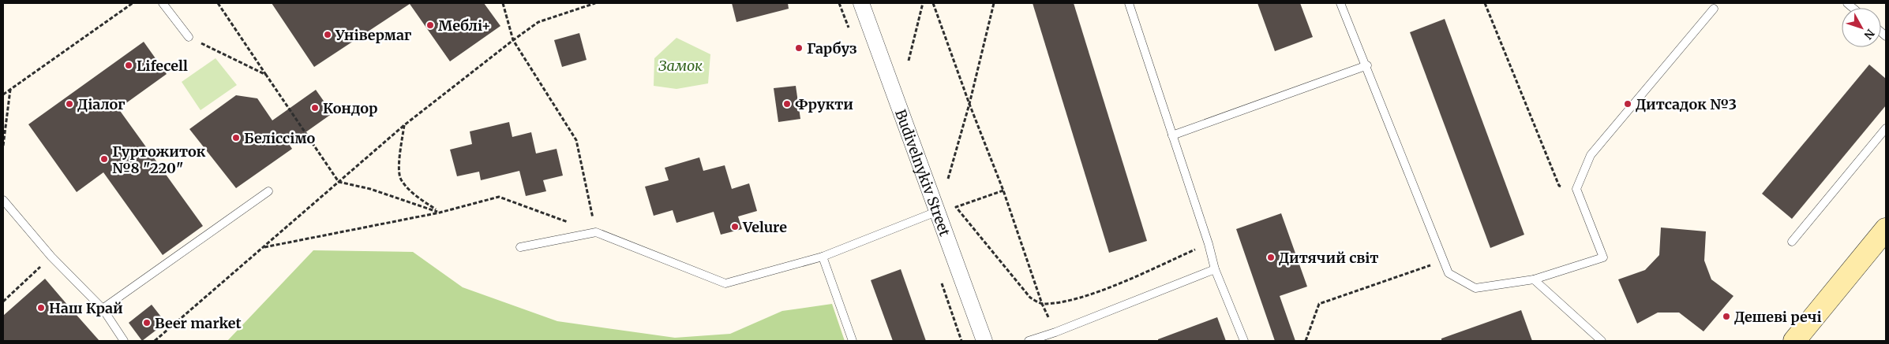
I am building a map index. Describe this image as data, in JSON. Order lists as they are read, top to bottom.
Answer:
{
  "streets": {
    "street": ["Budivelnykiv Street"]
  },
  "parks": ["Замок"],
  "places": [
    "Меблі+",
    "Універмаг",
    "Гарбуз",
    "Lifecell",
    "Діалог",
    "Фрукти",
    "Дитсадок №3",
    "Кондор",
    "Беліссімо",
    "Гуртожиток №8 \"220\"",
    "Velure",
    "Дитячий світ",
    "Наш Край",
    "Дешеві речі",
    "Beer market"
  ],
  "north": "bottom right"
}
